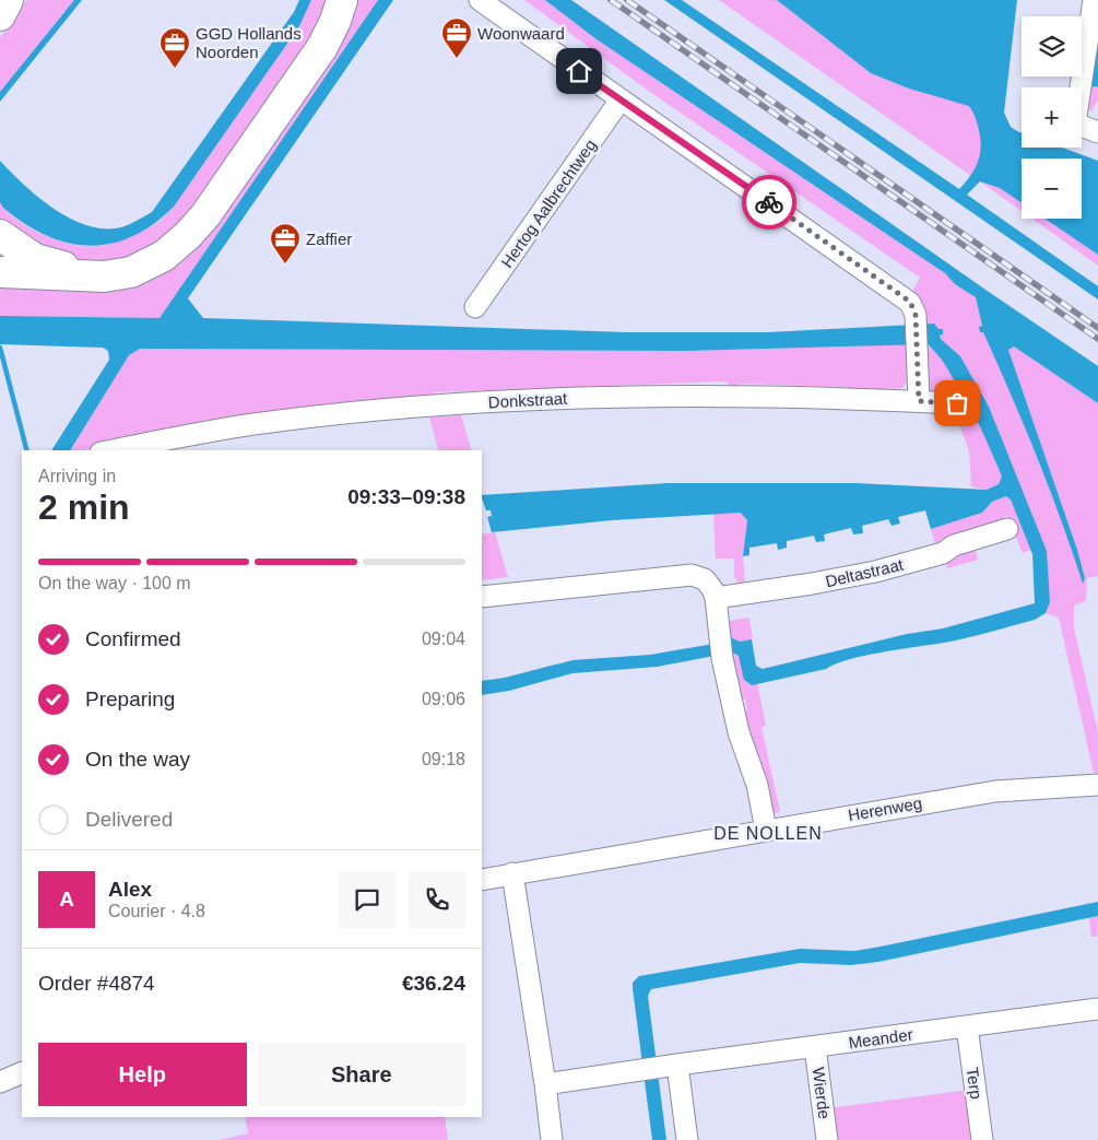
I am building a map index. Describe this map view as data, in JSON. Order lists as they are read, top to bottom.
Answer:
{
  "streets": {
    "street": [
      "Hertog Aalbrechtweg",
      "Donkstraat",
      "Deltastraat",
      "Herenweg",
      "Meander",
      "Terp",
      "Wierde"
    ]
  },
  "crossings": [
    ["Meander", "Terp"],
    ["Meander", "Wierde"]
  ],
  "districts": ["DE NOLLEN"],
  "places": {
    "office": ["Woonwaard", "GGD Hollands Noorden", "Zaffier"]
  },
  "page": {
    "map_buttons": ["+", "−"],
    "heading": ["2 min", "Arriving in", "09:33–09:38"],
    "panel": [
      "Alex",
      "Courier · 4.8",
      "Order #4874",
      "€36.24"
    ],
    "bar": "On the way · 100 m",
    "list": [
      ["Confirmed", "09:04"],
      ["Preparing", "09:06"],
      ["On the way", "09:18"],
      "Delivered"
    ],
    "round": "A",
    "buttons": ["Help", "Share"]
  }
}
